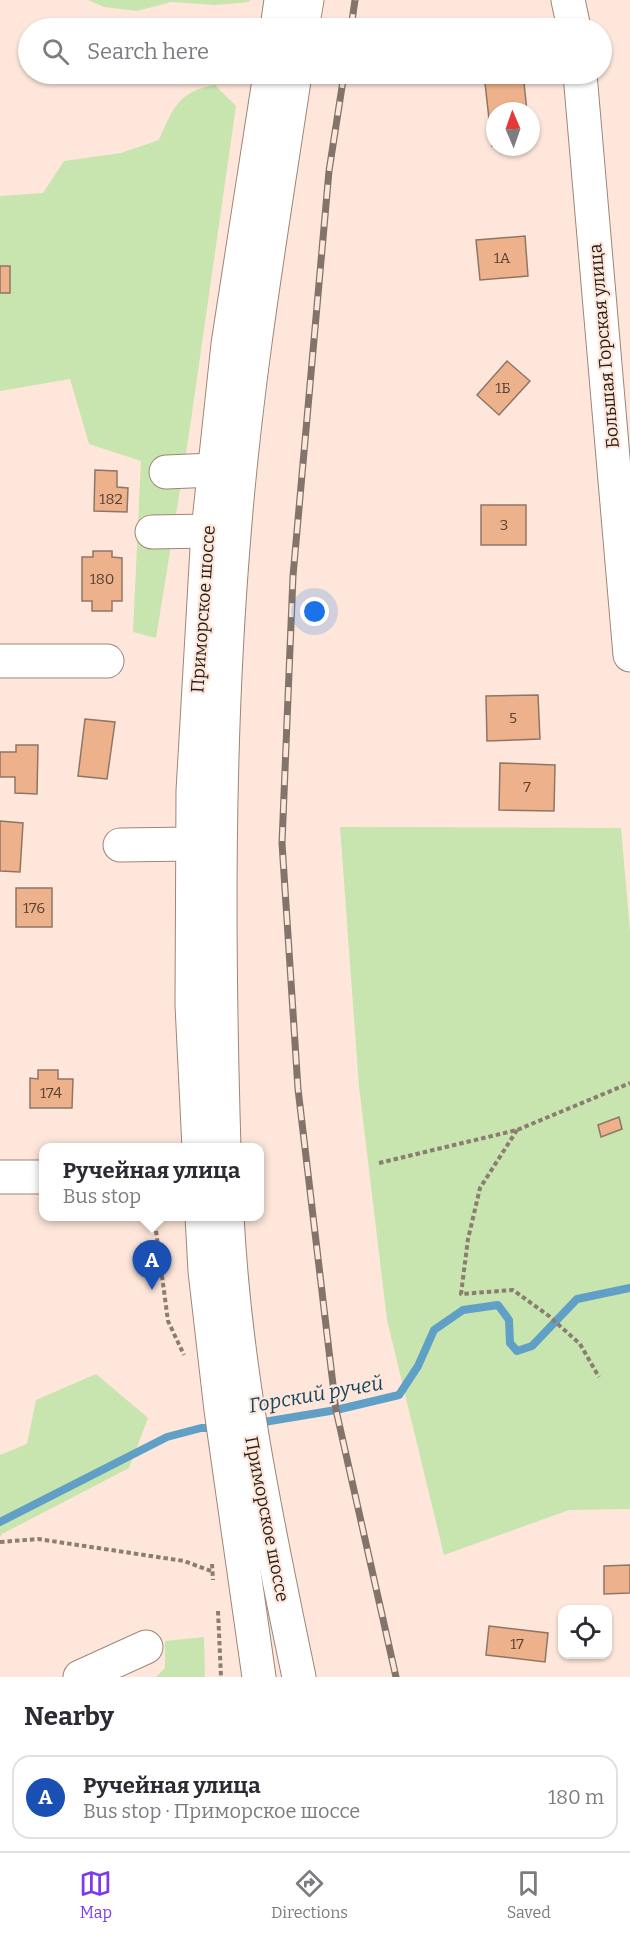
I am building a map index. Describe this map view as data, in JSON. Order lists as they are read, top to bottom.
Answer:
{
  "streets": {
    "main road": ["Большая Горская улица", "Приморское шоссе"]
  },
  "water": ["Горский ручей"],
  "house_numbers": [
    "1А",
    "1Б",
    "182",
    "3",
    "180",
    "5",
    "7",
    "176",
    "174",
    "17"
  ],
  "north": "top",
  "page": {
    "search": "Search here",
    "popup": ["Ручейная улица", "Bus stop"],
    "pins": "A",
    "heading": "Nearby",
    "list": [
      {
        "mark": "A",
        "name": "Ручейная улица",
        "note": "Bus stop · Приморское шоссе",
        "value": "180 m"
      }
    ],
    "nav": ["Map", "Directions", "Saved"]
  }
}
